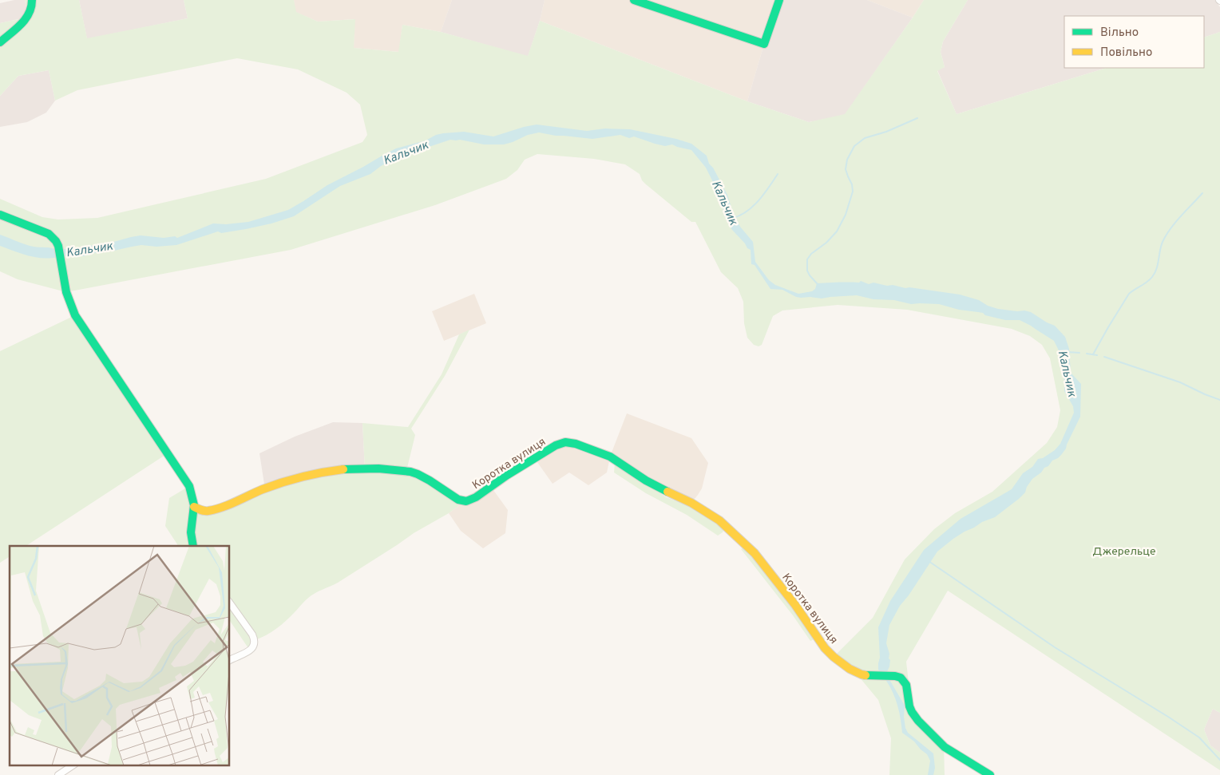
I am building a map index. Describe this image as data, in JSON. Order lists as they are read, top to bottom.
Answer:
{
  "streets": {
    "street": ["Коротка вулиця"]
  },
  "water": ["Кальчик"],
  "parks": ["Джерельце"],
  "legend": ["Вільно", "Повільно"]
}
